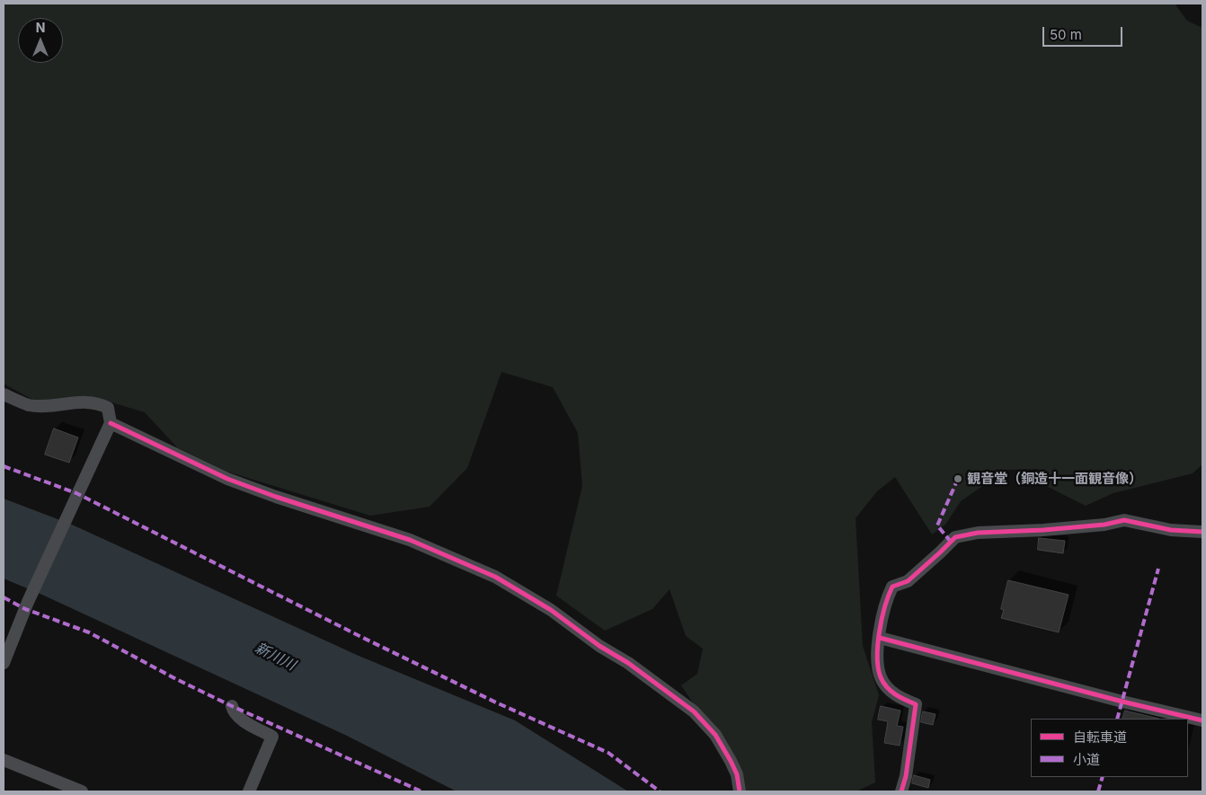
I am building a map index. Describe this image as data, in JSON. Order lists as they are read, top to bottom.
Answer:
{
  "water": ["新川川"],
  "places": ["観音堂（銅造十一面観音像）"],
  "legend": ["自転車道", "小道"],
  "scale_bar": "50 m",
  "north": "top"
}
